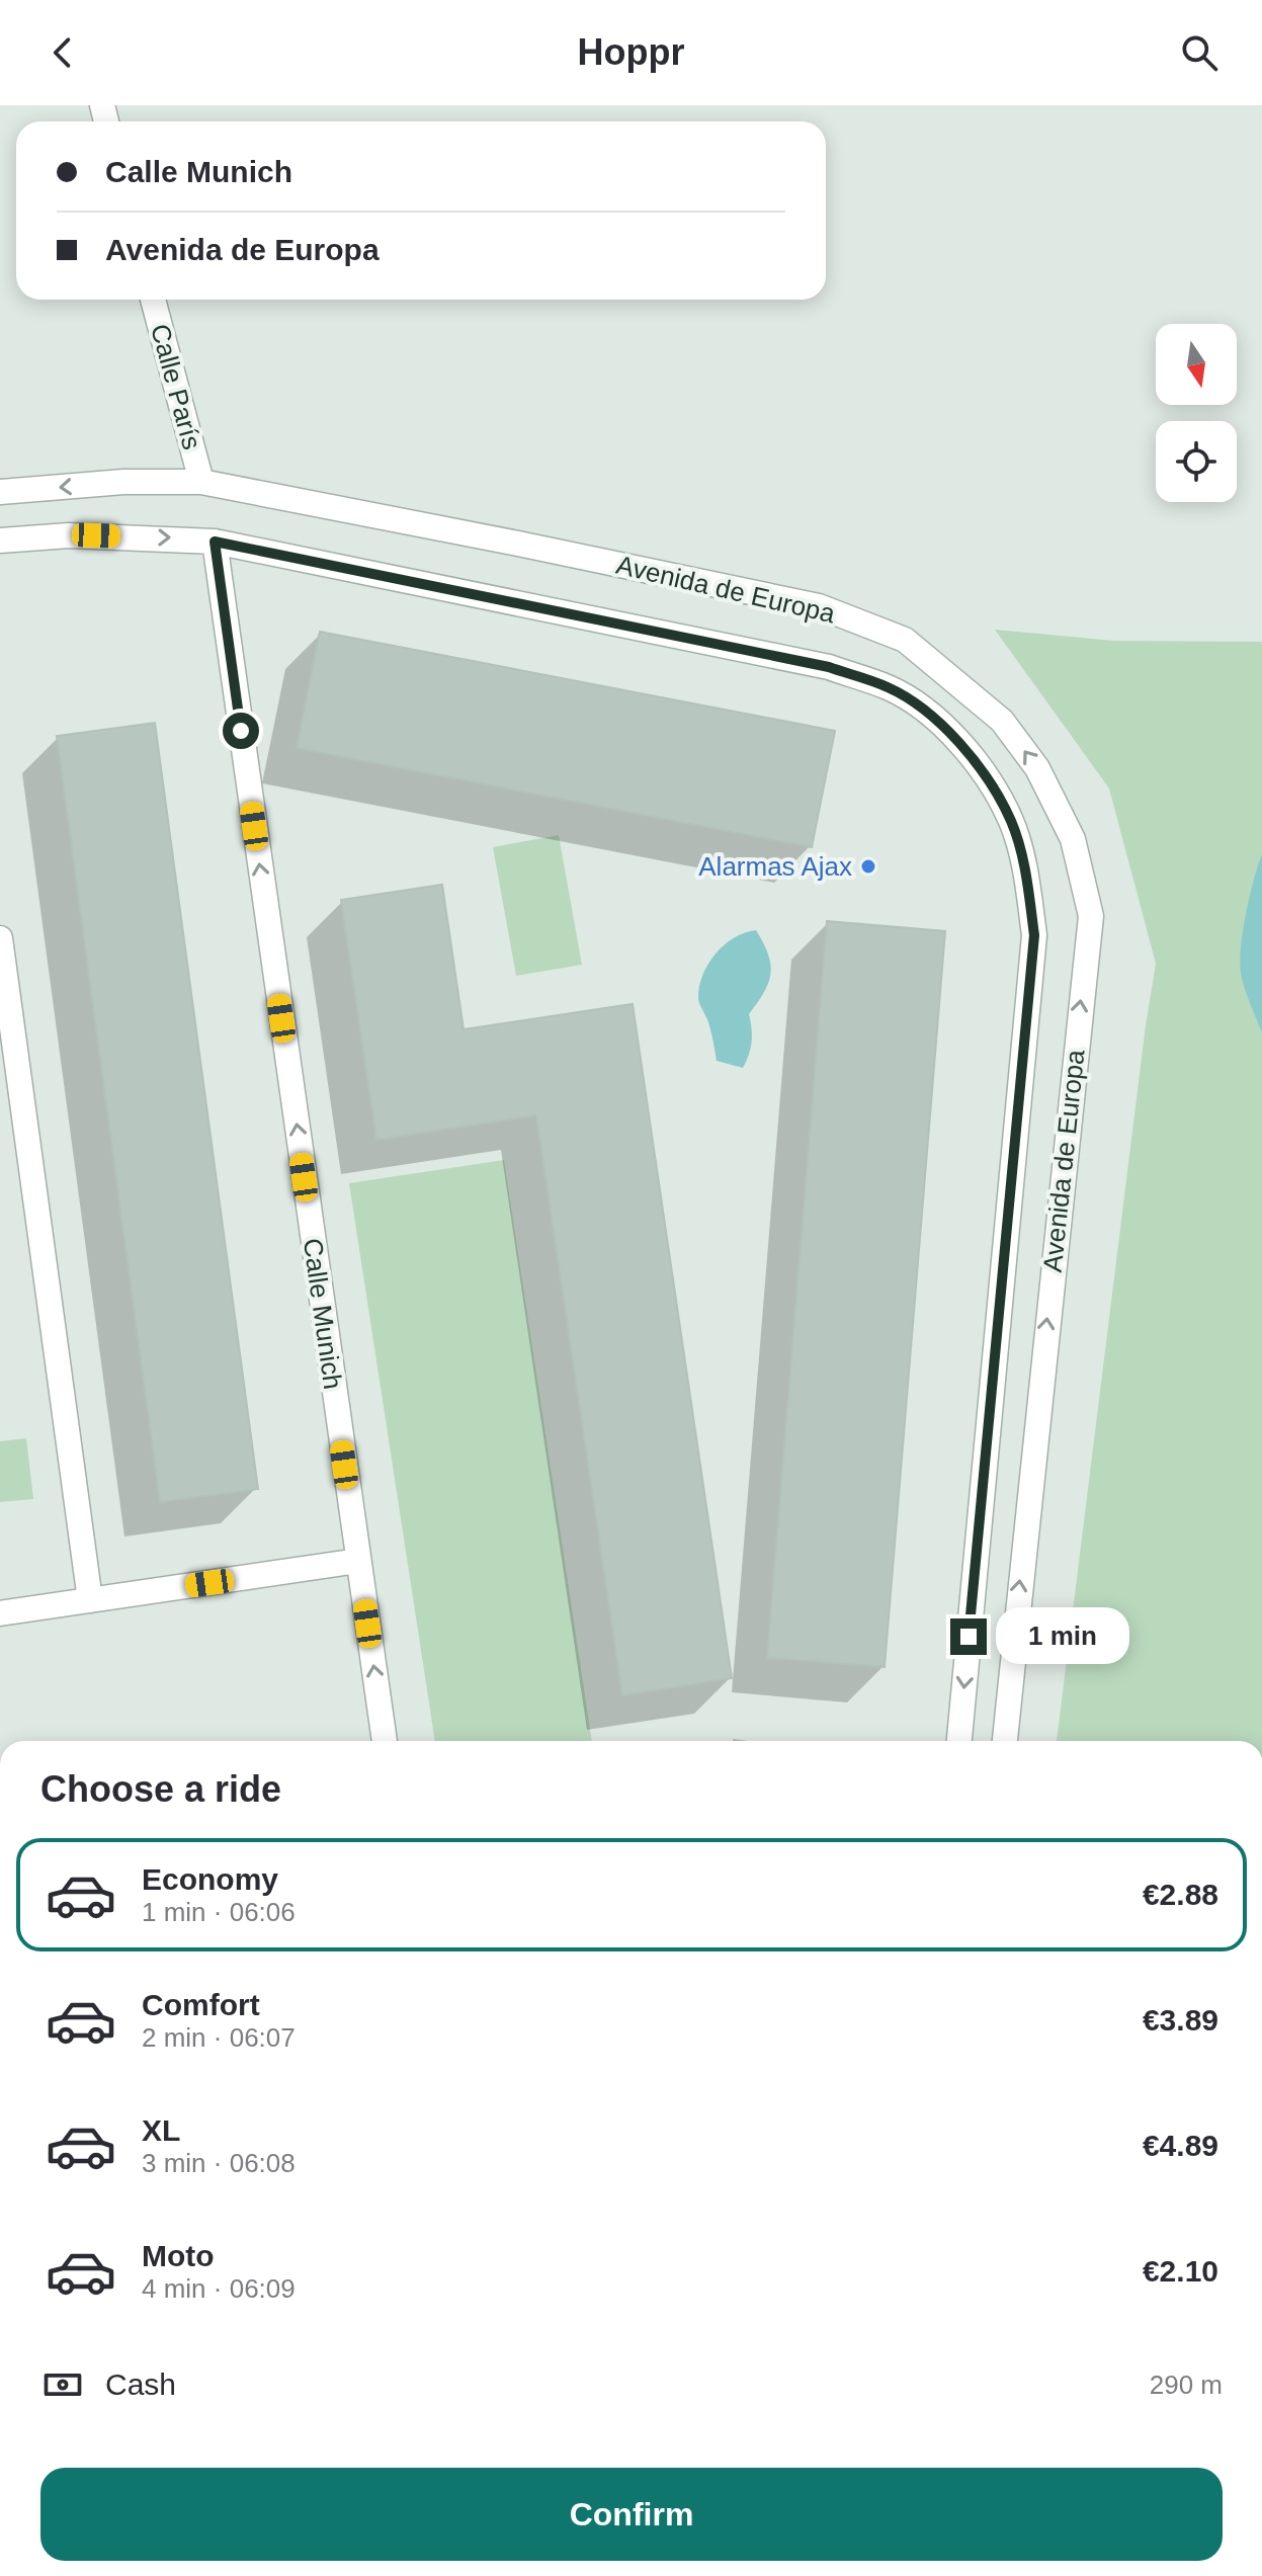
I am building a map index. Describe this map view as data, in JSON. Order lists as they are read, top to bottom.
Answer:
{
  "streets": {
    "street": ["Calle París", "Avenida de Europa", "Calle Munich"]
  },
  "crossings": [
    ["Calle París", "Avenida de Europa"],
    ["Avenida de Europa", "Calle Munich"]
  ],
  "one_way": ["Calle Munich"],
  "places": ["Alarmas Ajax"],
  "north": "bottom",
  "page": {
    "header": "Hoppr",
    "banner": ["Calle Munich", "Avenida de Europa"],
    "bubble": "1 min",
    "heading": "Choose a ride",
    "list": [
      {
        "name": "Economy",
        "note": "1 min · 06:06",
        "value": "€2.88"
      },
      {
        "name": "Comfort",
        "note": "2 min · 06:07",
        "value": "€3.89"
      },
      {
        "name": "XL",
        "note": "3 min · 06:08",
        "value": "€4.89"
      },
      {
        "name": "Moto",
        "note": "4 min · 06:09",
        "value": "€2.10"
      }
    ],
    "pay": ["Cash", "290 m"],
    "buttons": "Confirm"
  }
}
